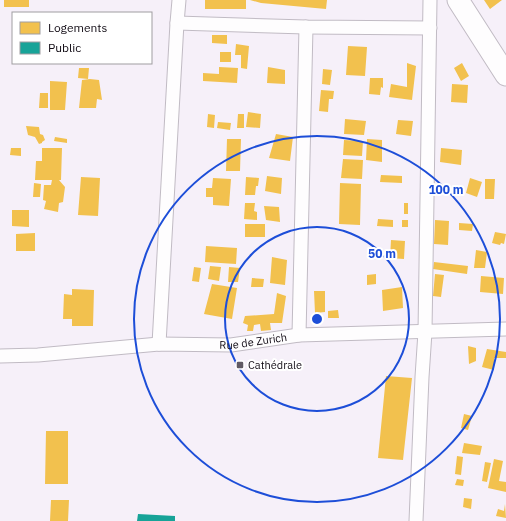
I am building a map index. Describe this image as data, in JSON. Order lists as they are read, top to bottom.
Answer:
{
  "streets": {
    "street": ["Rue de Zurich"]
  },
  "places": {
    "transit": ["Cathédrale"]
  },
  "legend": ["Logements", "Public"],
  "rings": ["100 m", "50 m"]
}
